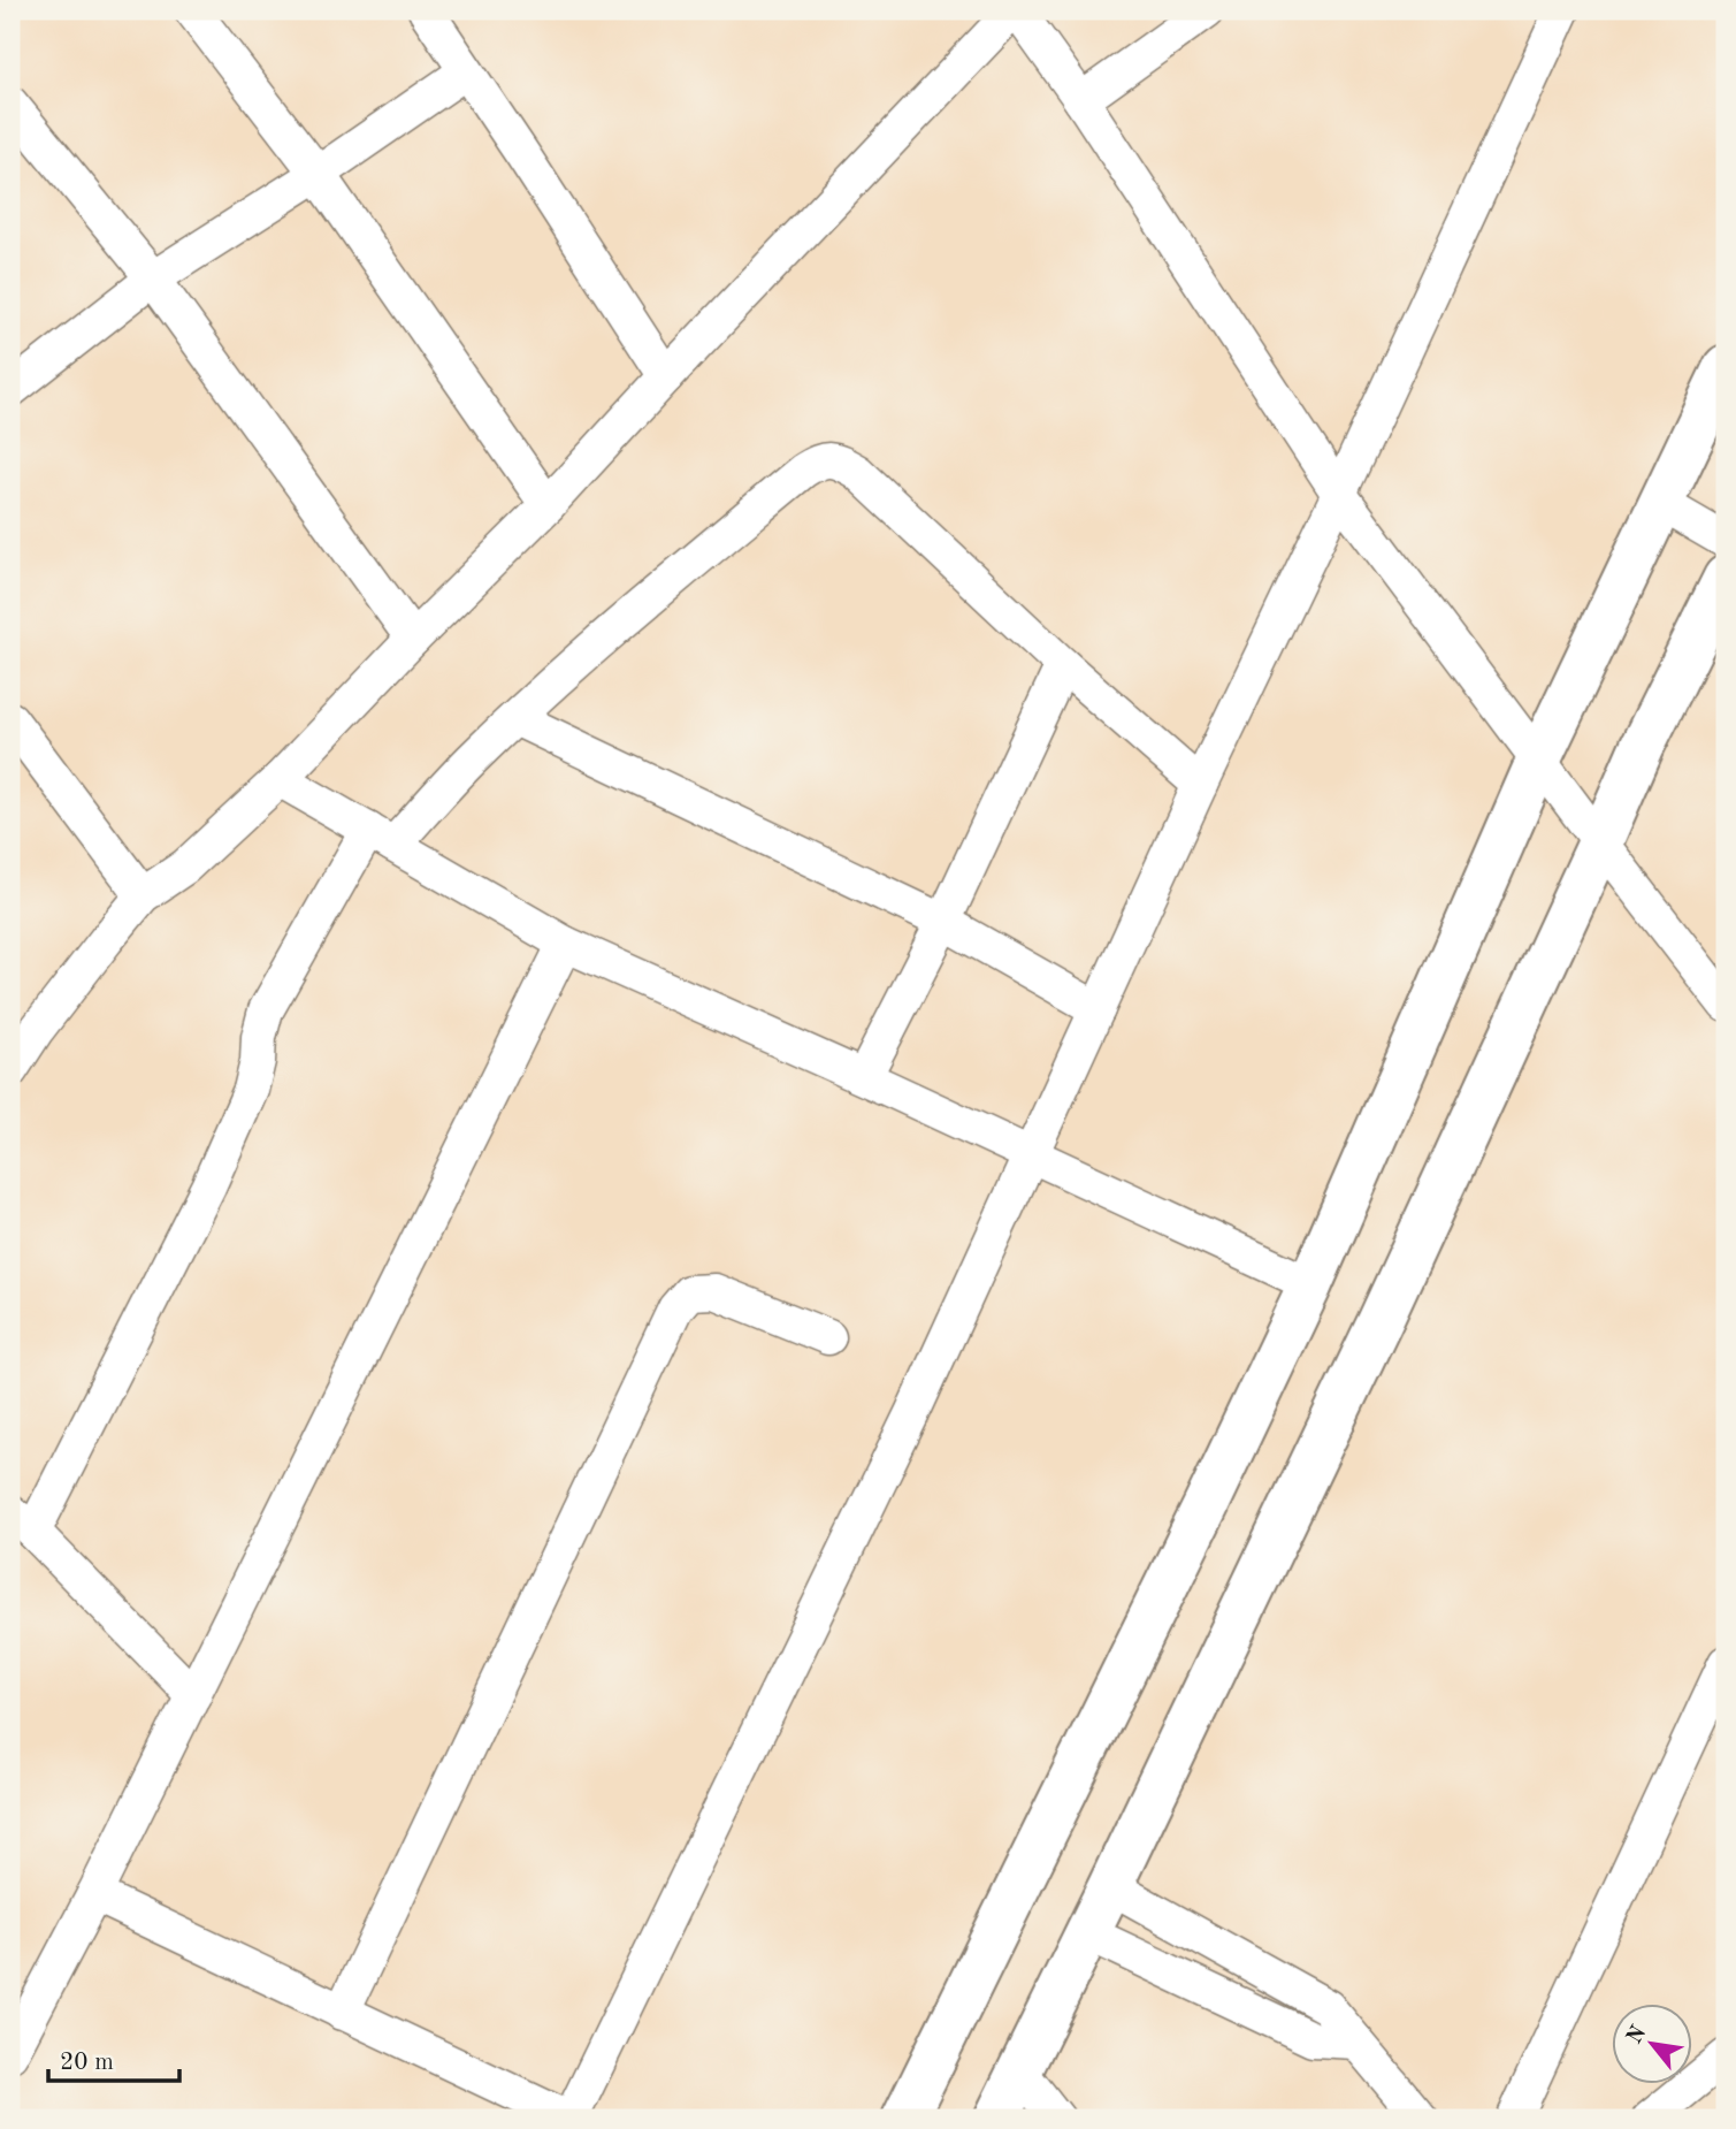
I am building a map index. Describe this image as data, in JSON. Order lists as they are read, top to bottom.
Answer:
{
  "scale_bar": "20 m",
  "north": "top left"
}
